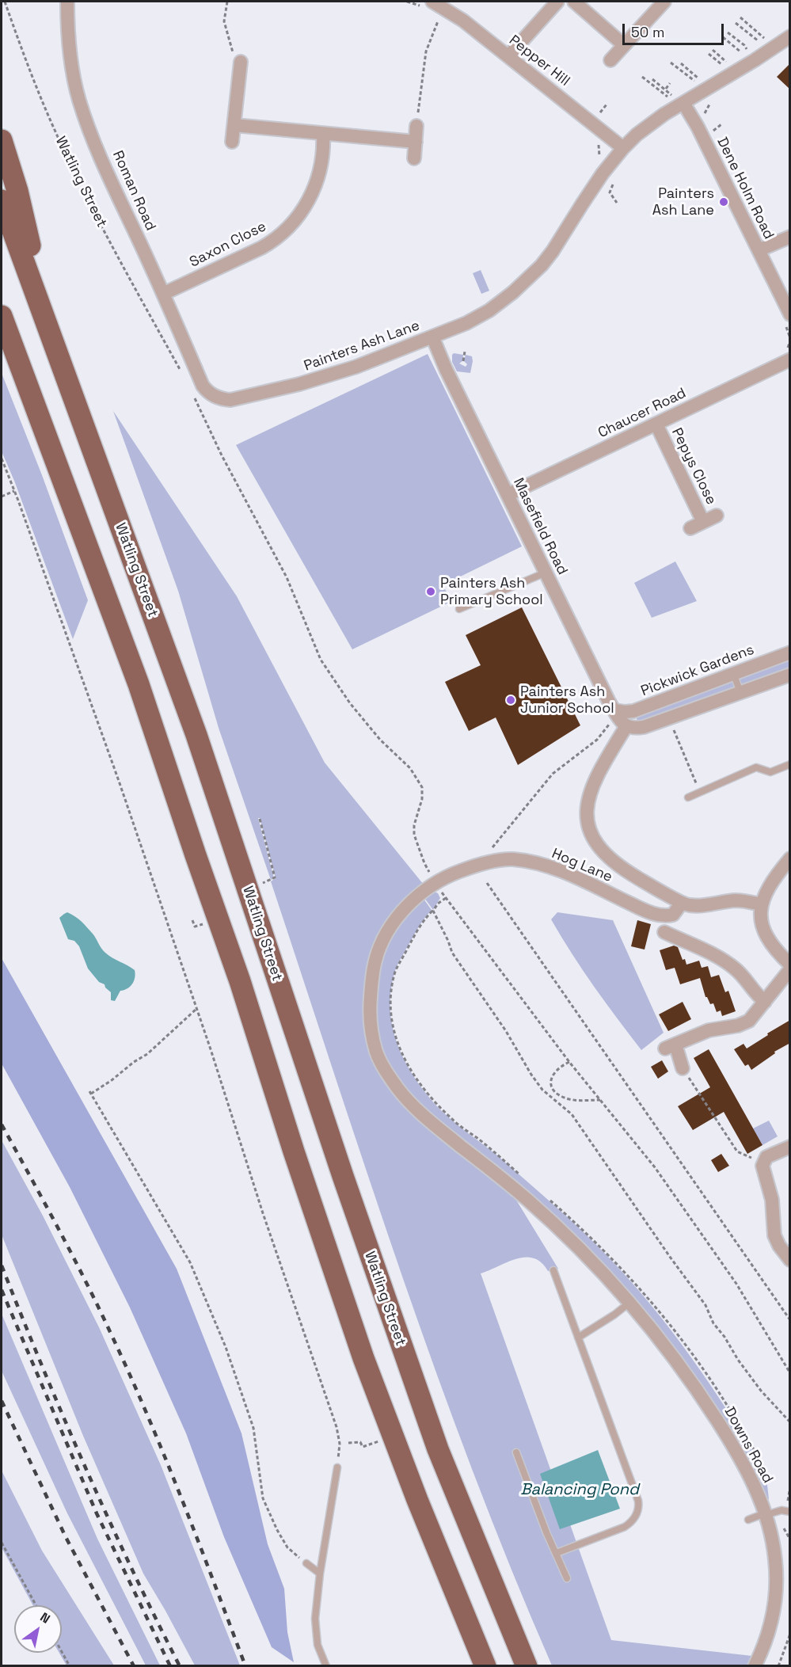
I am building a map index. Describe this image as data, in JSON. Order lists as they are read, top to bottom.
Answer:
{
  "streets": {
    "highway": ["Watling Street"],
    "street": [
      "Pepper Hill",
      "Dene Holm Road",
      "Roman Road",
      "Saxon Close",
      "Painters Ash Lane",
      "Chaucer Road",
      "Pepys Close",
      "Masefield Road",
      "Pickwick Gardens",
      "Hog Lane",
      "Downs Road"
    ]
  },
  "crossings": [
    ["Pepper Hill", "Painters Ash Lane"],
    ["Dene Holm Road", "Painters Ash Lane"],
    ["Roman Road", "Saxon Close"],
    ["Roman Road", "Painters Ash Lane"],
    ["Painters Ash Lane", "Masefield Road"],
    ["Chaucer Road", "Pepys Close"],
    ["Chaucer Road", "Masefield Road"],
    ["Masefield Road", "Pickwick Gardens"],
    ["Hog Lane", "Downs Road"]
  ],
  "water": ["Balancing Pond"],
  "places": ["Painters Ash Lane", "Painters Ash Primary School", "Painters Ash Junior School"],
  "scale_bar": "50 m",
  "north": "top right"
}
